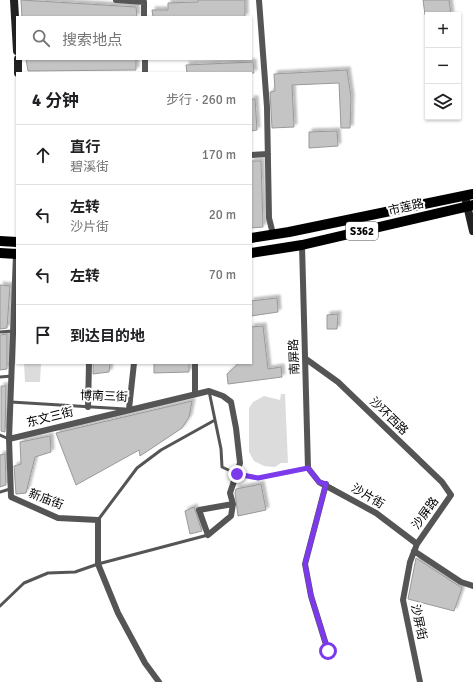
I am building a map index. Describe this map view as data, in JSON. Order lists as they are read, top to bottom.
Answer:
{
  "streets": {
    "main road": ["市莲路", "S362"],
    "street": [
      "南屏路",
      "博南三街",
      "沙环西路",
      "东文三街",
      "沙片街",
      "新庙街",
      "沙屏路",
      "沙屏街"
    ]
  },
  "crossings": [
    ["市莲路", "南屏路"],
    ["南屏路", "沙环西路"],
    ["南屏路", "沙片街"],
    ["博南三街", "东文三街"],
    ["沙环西路", "沙屏路"],
    ["沙片街", "沙屏路"],
    ["沙片街", "沙屏街"],
    ["沙屏路", "沙屏街"]
  ],
  "page": {
    "map_buttons": ["+", "−"],
    "search": "搜索地点",
    "heading": ["4 分钟", "步行 · 260 m"],
    "list": [
      ["直行", "碧溪街", "170 m"],
      ["左转", "沙片街", "20 m"],
      ["左转", "70 m"],
      "到达目的地"
    ]
  }
}
